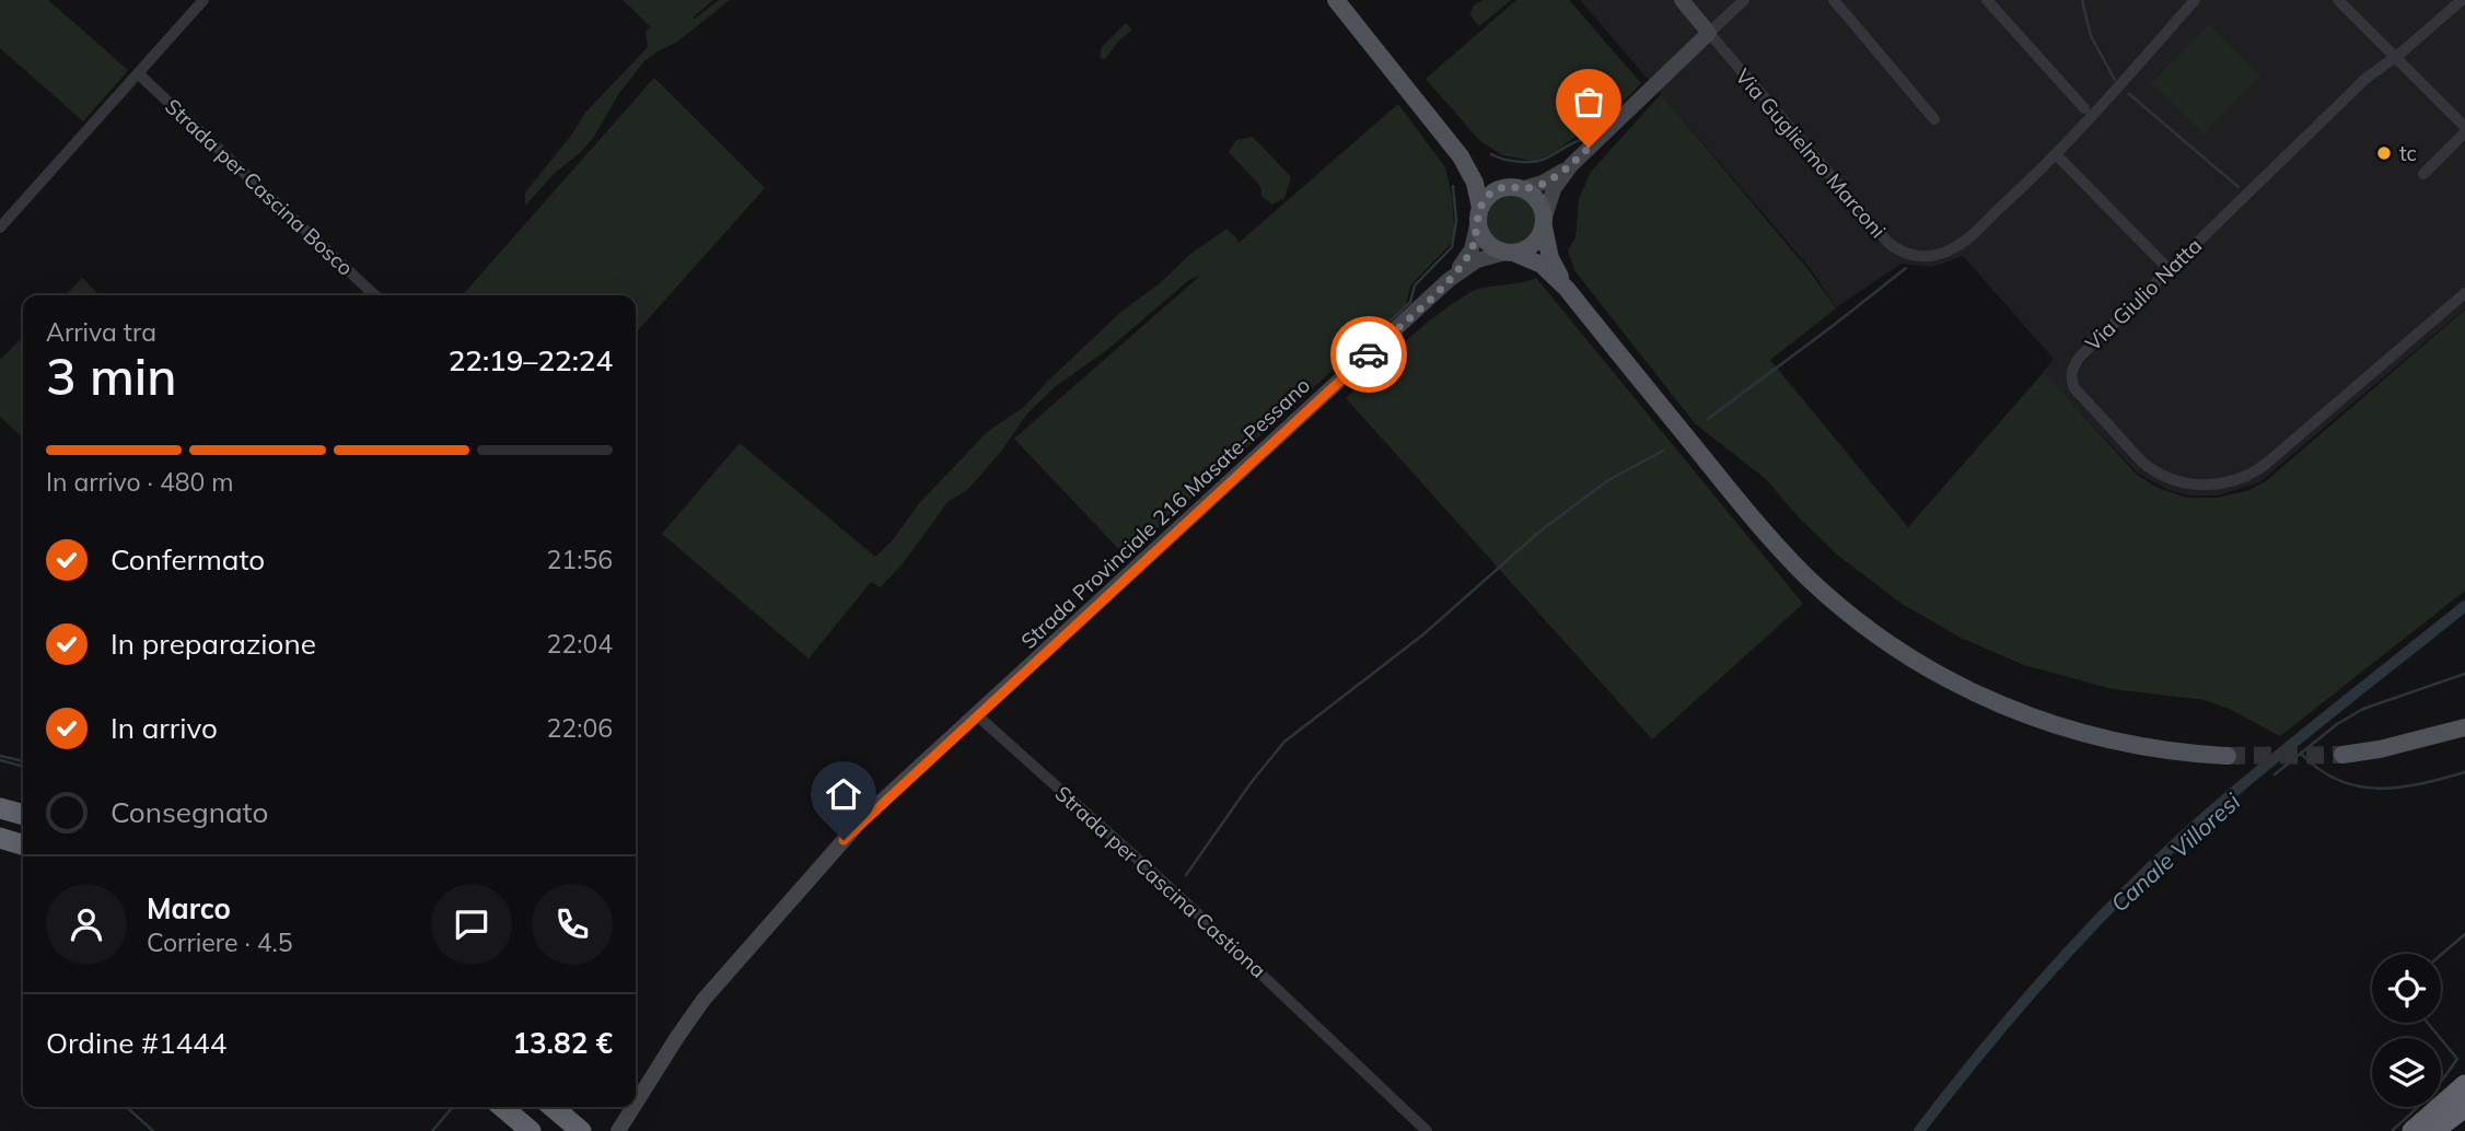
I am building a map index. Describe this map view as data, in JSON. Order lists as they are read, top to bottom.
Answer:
{
  "streets": {
    "main road": ["Strada Provinciale 216 Masate-Pessano"],
    "street": [
      "Via Guglielmo Marconi",
      "Strada per Cascina Bosco",
      "Via Giulio Natta",
      "Strada per Cascina Castiona"
    ]
  },
  "crossings": [
    ["Strada Provinciale 216 Masate-Pessano", "Strada per Cascina Castiona"]
  ],
  "water": ["Canale Villoresi"],
  "places": ["tc"],
  "page": {
    "heading": ["3 min", "Arriva tra", "22:19–22:24"],
    "panel": [
      "Marco",
      "Corriere · 4.5",
      "Ordine #1444",
      "13.82 €"
    ],
    "bar": "In arrivo · 480 m",
    "list": [
      ["Confermato", "21:56"],
      ["In preparazione", "22:04"],
      ["In arrivo", "22:06"],
      "Consegnato"
    ]
  }
}
